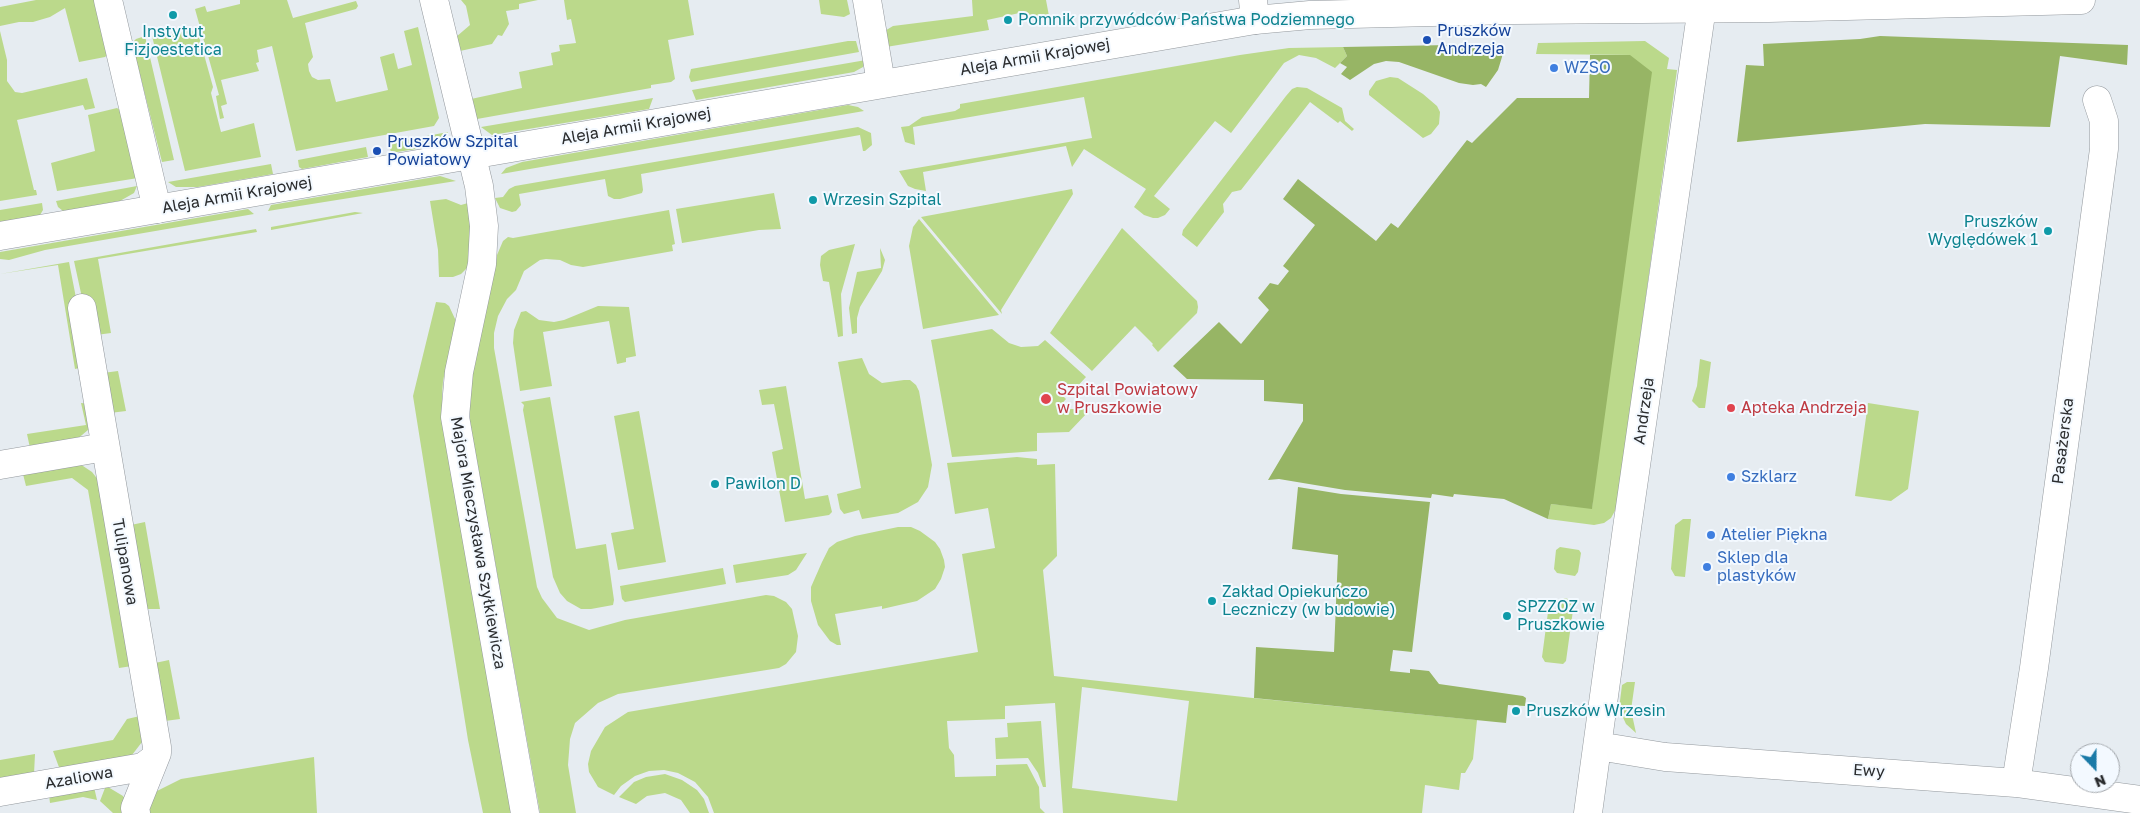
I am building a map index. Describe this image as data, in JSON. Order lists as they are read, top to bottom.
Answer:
{
  "streets": {
    "street": [
      "Aleja Armii Krajowej",
      "Andrzeja",
      "Pasażerska",
      "Majora Mieczysława Szyłkiewicza",
      "Tulipanowa",
      "Ewy",
      "Azaliowa"
    ]
  },
  "crossings": [
    ["Aleja Armii Krajowej", "Andrzeja"],
    ["Aleja Armii Krajowej", "Majora Mieczysława Szyłkiewicza"],
    ["Andrzeja", "Ewy"],
    ["Pasażerska", "Ewy"],
    ["Tulipanowa", "Azaliowa"]
  ],
  "places": [
    "Instytut Fizjoestetica",
    "Pomnik przywódców Państwa Podziemnego",
    "Pruszków Andrzeja",
    "WZSO",
    "Pruszków Szpital Powiatowy",
    "Wrzesin Szpital",
    "Pruszków Wyględówek 1",
    "Szpital Powiatowy w Pruszkowie",
    "Apteka Andrzeja",
    "Szklarz",
    "Pawilon D",
    "Atelier Piękna",
    "Sklep dla plastyków",
    "Zakład Opiekuńczo Leczniczy (w budowie)",
    "SPZZOZ w Pruszkowie",
    "Pruszków Wrzesin"
  ],
  "north": "bottom"
}
